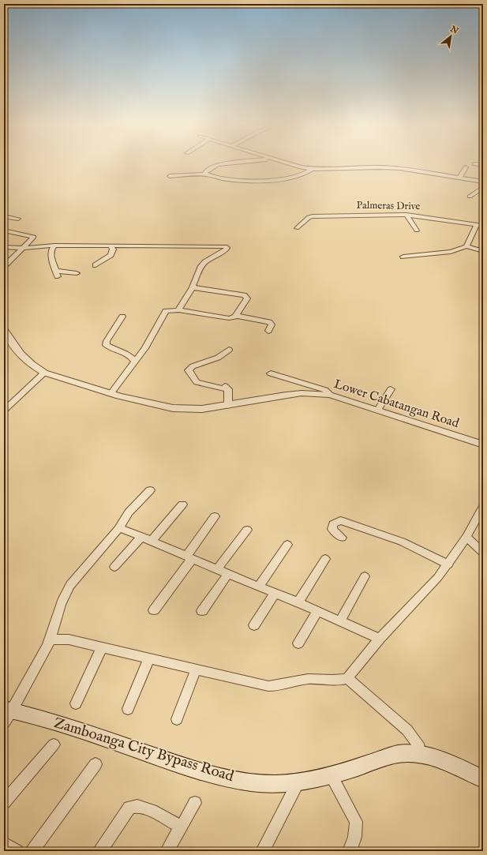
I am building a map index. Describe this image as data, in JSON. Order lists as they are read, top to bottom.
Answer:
{
  "streets": {
    "main road": ["Zamboanga City Bypass Road"],
    "street": ["Palmeras Drive", "Lower Cabatangan Road"]
  },
  "north": "top right"
}
